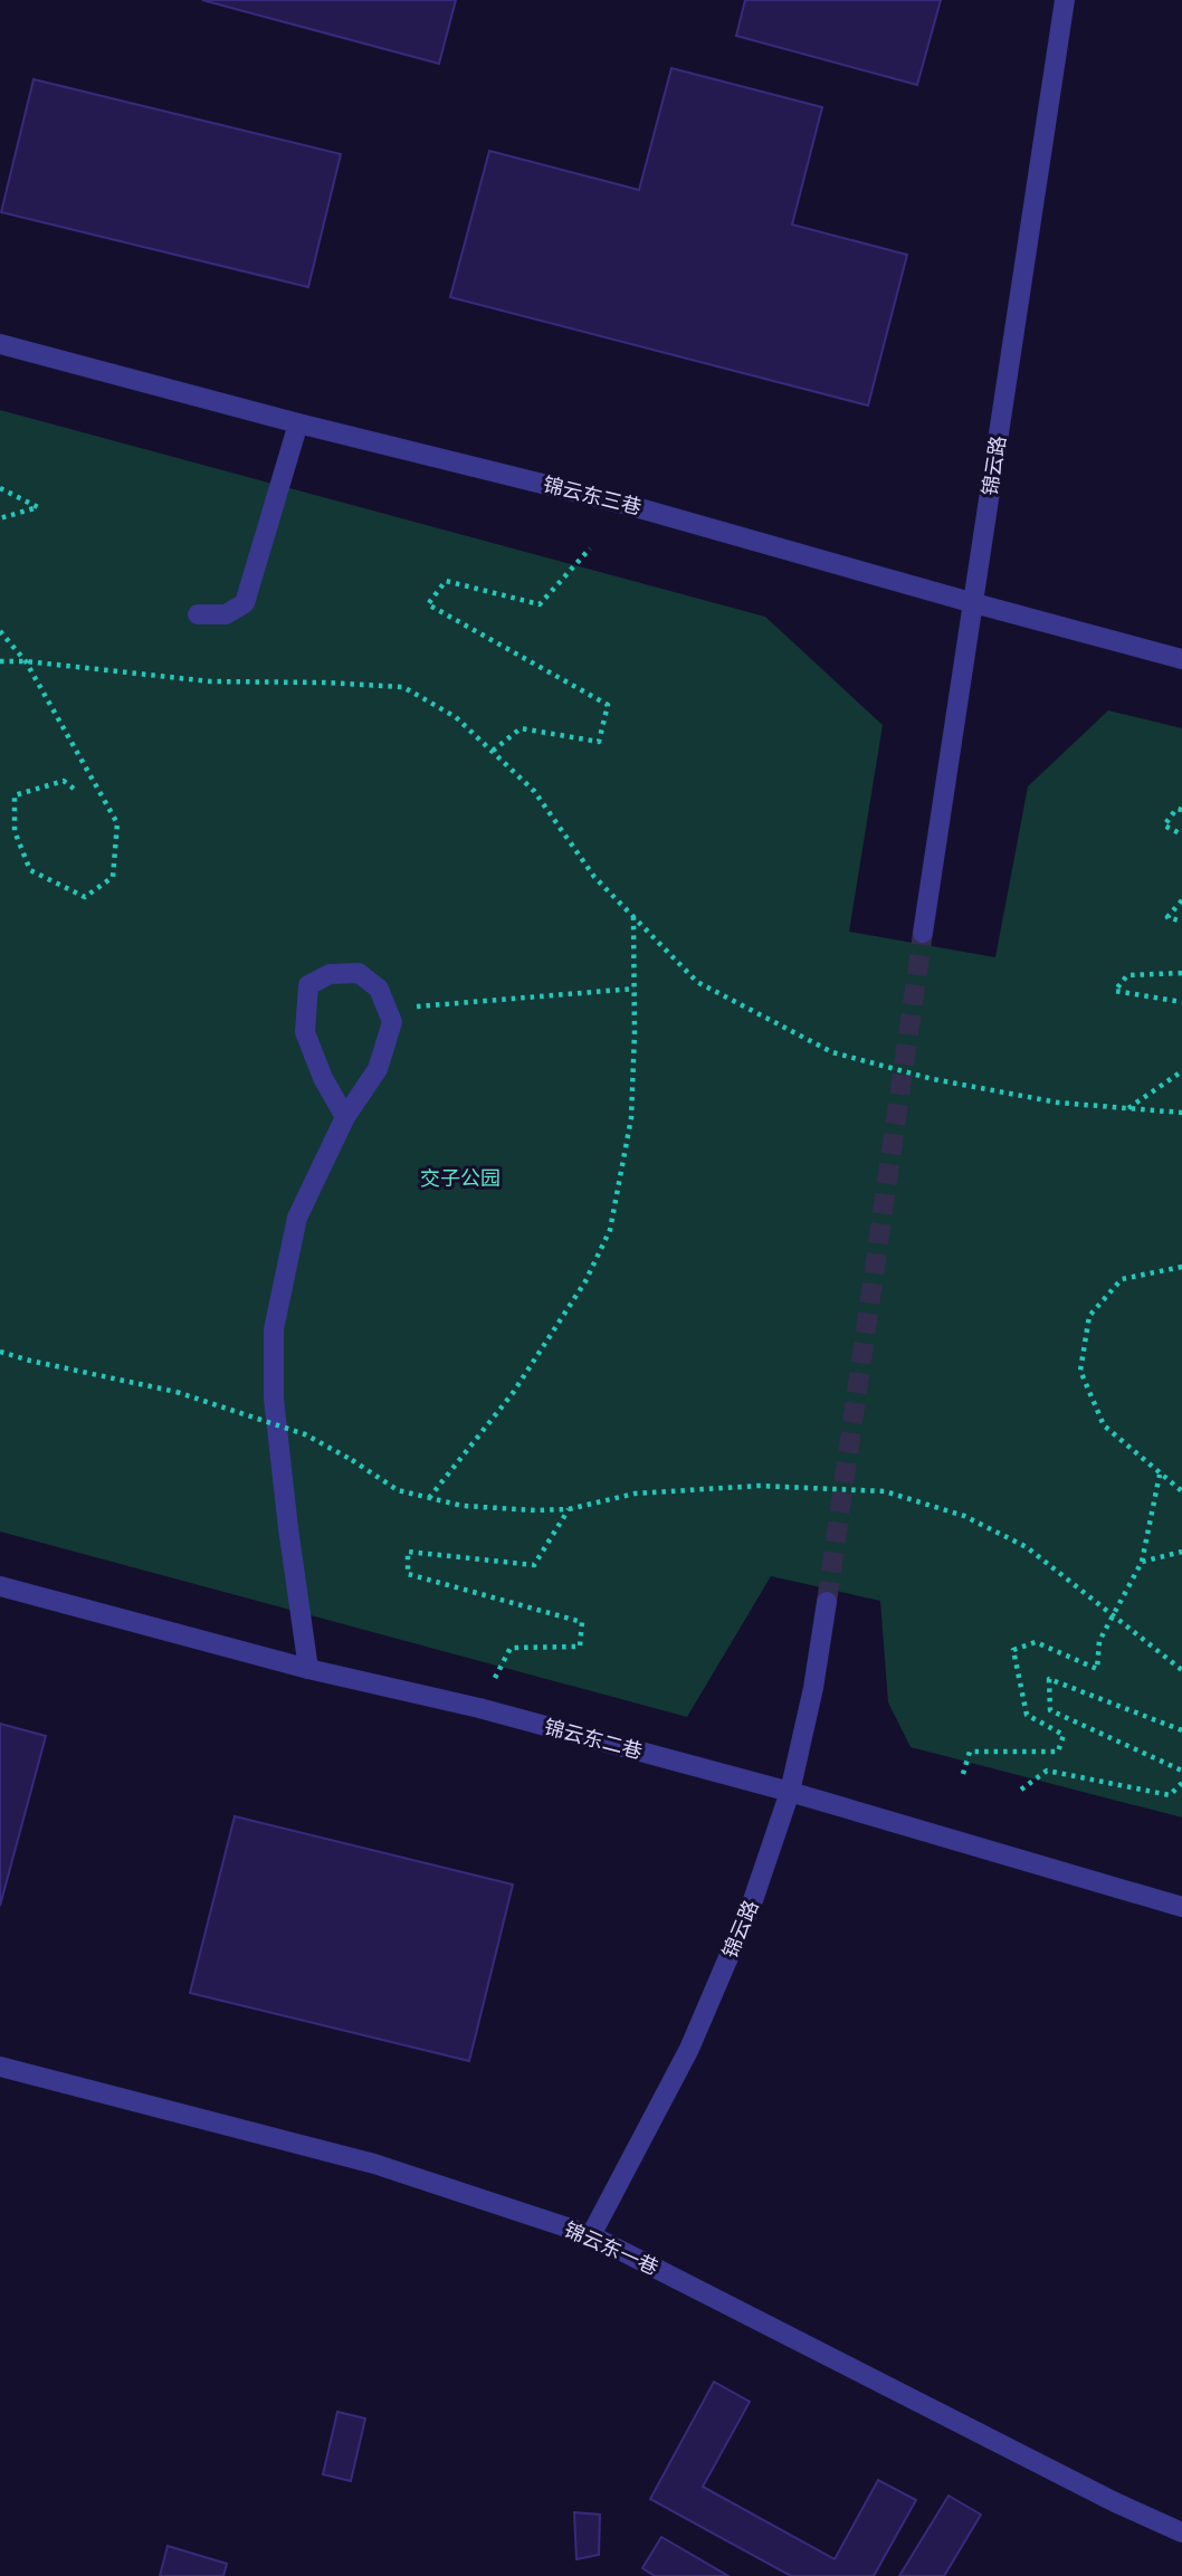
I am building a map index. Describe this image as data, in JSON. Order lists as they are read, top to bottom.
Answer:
{
  "streets": {
    "street": [
      "锦云路",
      "锦云东三巷",
      "锦云东二巷",
      "锦云东一巷"
    ]
  },
  "crossings": [
    ["锦云路", "锦云东三巷"],
    ["锦云路", "锦云东二巷"],
    ["锦云路", "锦云东一巷"]
  ],
  "parks": ["交子公园"]
}
